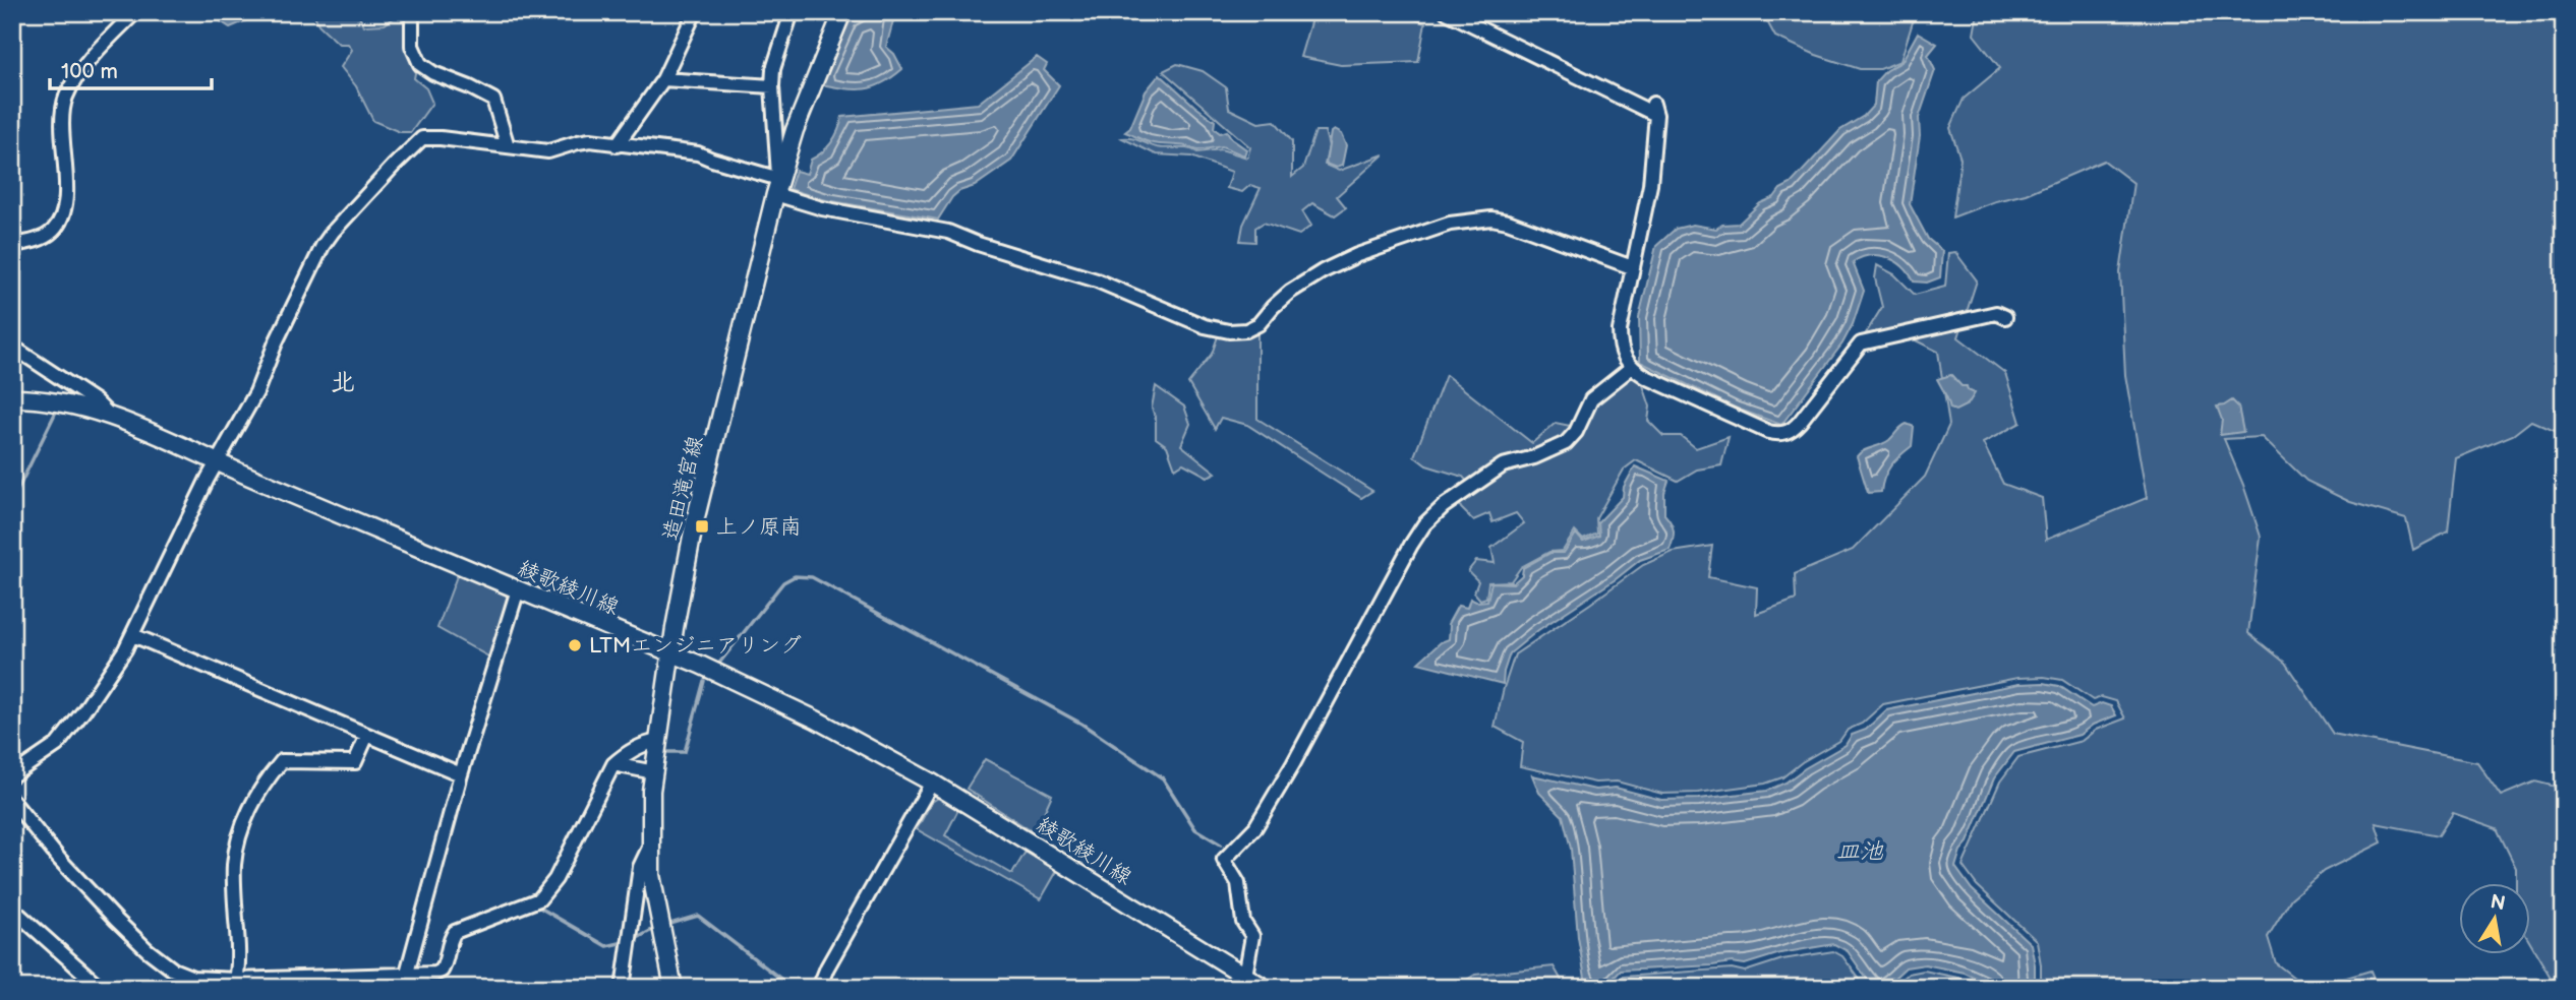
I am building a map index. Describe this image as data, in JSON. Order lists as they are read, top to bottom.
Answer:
{
  "streets": {
    "main road": ["造田滝宮線", "綾歌綾川線"]
  },
  "crossings": [
    ["造田滝宮線", "綾歌綾川線"]
  ],
  "districts": ["北"],
  "water": ["皿池"],
  "places": {
    "transit": ["上ノ原南"],
    "other": ["LTMエンジニアリング"]
  },
  "scale_bar": "100 m",
  "north": "top"
}
